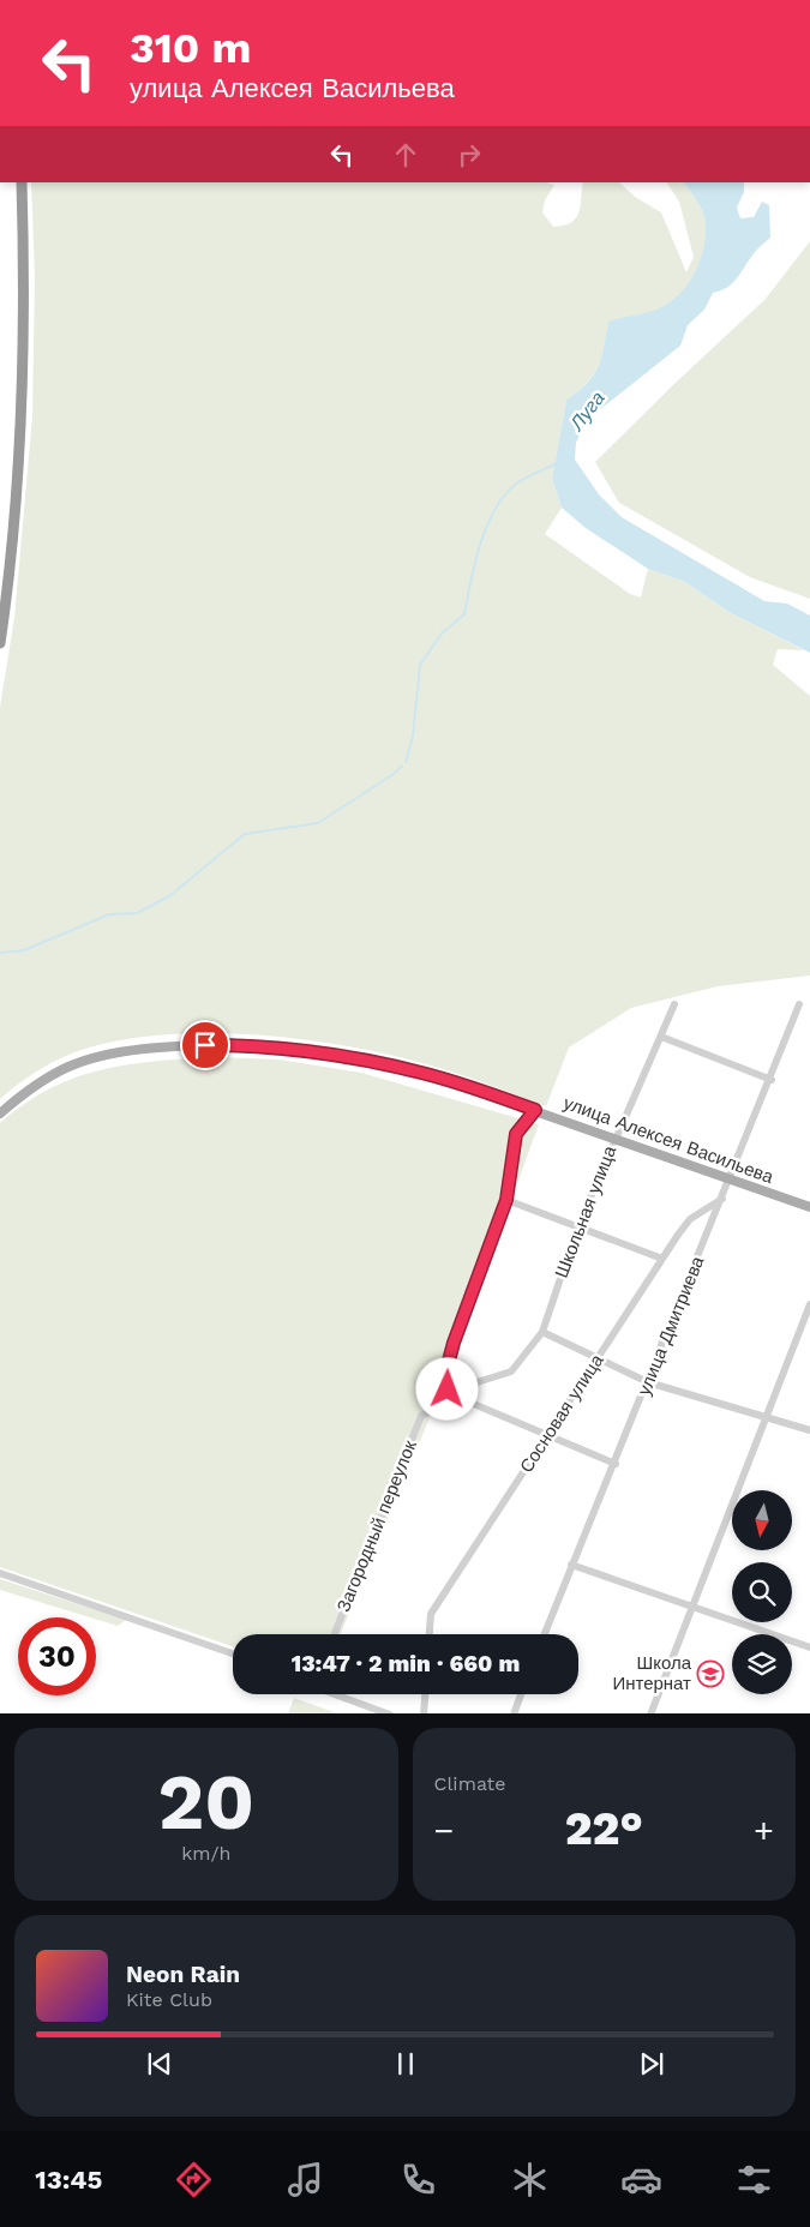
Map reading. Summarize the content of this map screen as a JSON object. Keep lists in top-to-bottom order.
{
  "streets": {
    "main road": ["улица Алексея Васильева"],
    "street": [
      "Школьная улица",
      "улица Дмитриева",
      "Сосновая улица",
      "Загородный переулок"
    ]
  },
  "crossings": [
    ["улица Алексея Васильева", "Школьная улица"],
    ["улица Алексея Васильева", "улица Дмитриева"],
    ["Школьная улица", "Загородный переулок"],
    ["улица Дмитриева", "Сосновая улица"]
  ],
  "water": ["Луга"],
  "places": {
    "school or university": ["Школа Интернат"]
  },
  "north": "bottom",
  "page": {
    "turn": ["310 m", "улица Алексея Васильева"],
    "limit": "30",
    "trip": "13:47 · 2 min · 660 m",
    "tile": [
      ["20", "km/h"],
      "Climate"
    ],
    "heat": ["−", "22°", "+"],
    "song": ["Neon Rain", "Kite Club"],
    "tabs": "13:45"
  }
}
